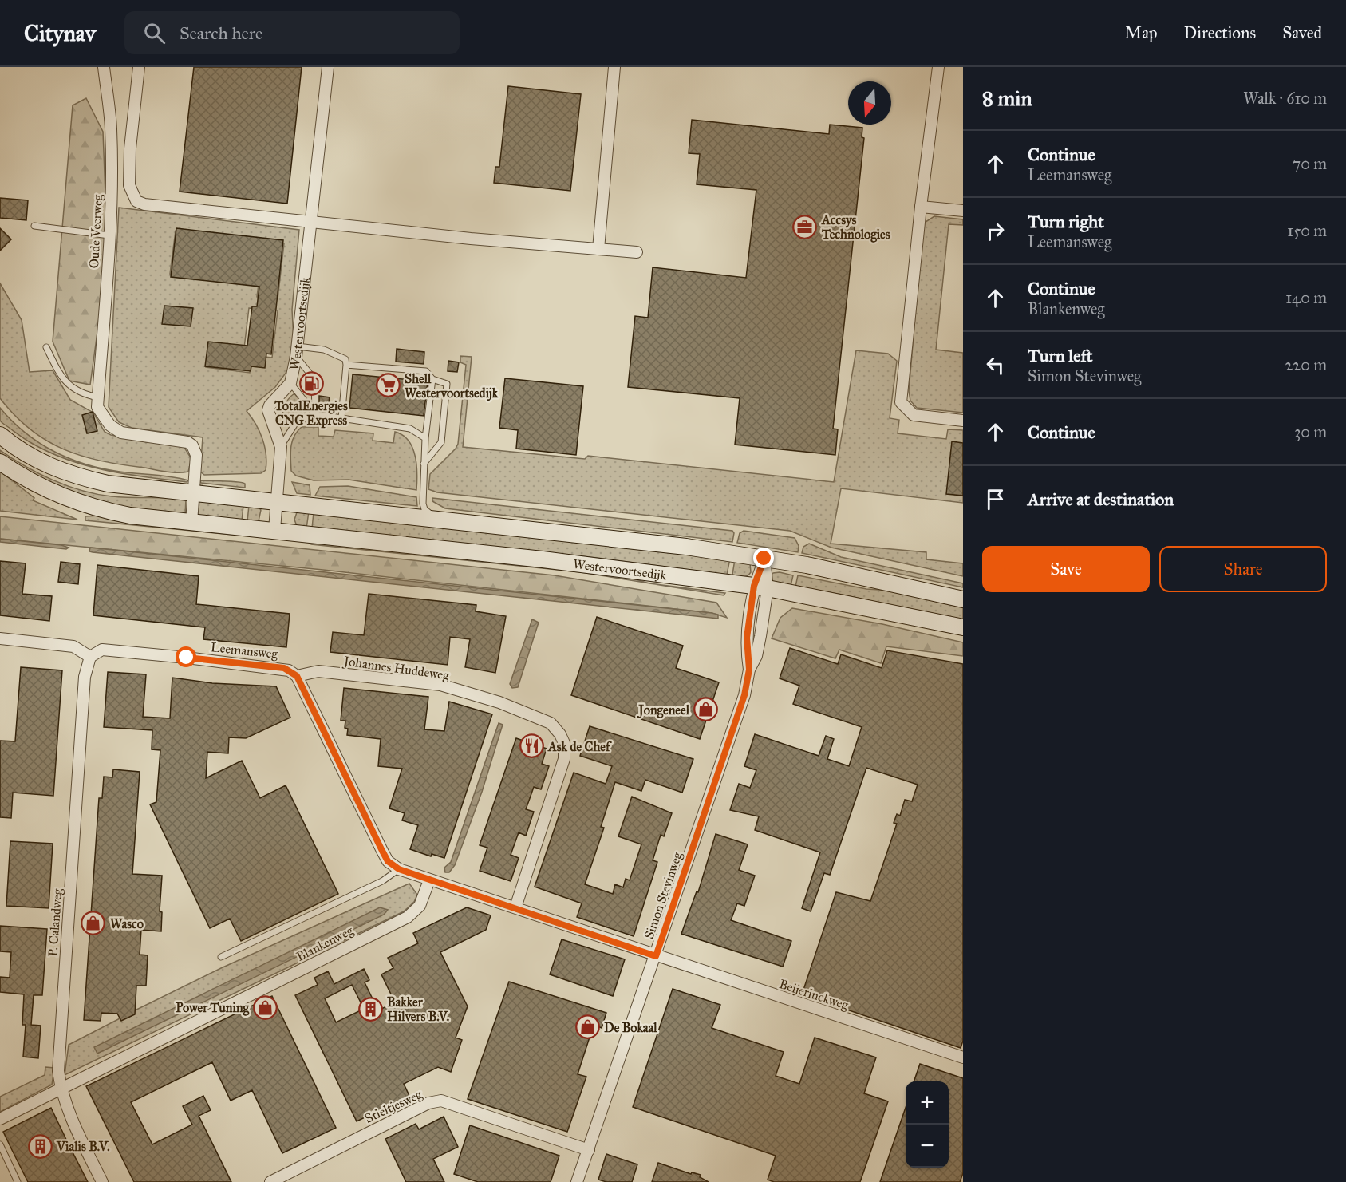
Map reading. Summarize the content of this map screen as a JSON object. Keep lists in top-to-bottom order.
{
  "streets": {
    "main road": ["Westervoortsedijk"],
    "street": [
      "Oude Veerweg",
      "Leemansweg",
      "Johannes Huddeweg",
      "Simon Stevinweg",
      "P. Calandweg",
      "Blankenweg",
      "Beijerinckweg",
      "Stieltjesweg"
    ]
  },
  "crossings": [
    ["Oude Veerweg", "Westervoortsedijk"],
    ["Westervoortsedijk", "Simon Stevinweg"],
    ["Leemansweg", "Johannes Huddeweg"],
    ["Leemansweg", "P. Calandweg"],
    ["Simon Stevinweg", "Beijerinckweg"],
    ["Simon Stevinweg", "Stieltjesweg"],
    ["P. Calandweg", "Blankenweg"]
  ],
  "places": {
    "office": ["Accsys Technologies"],
    "fuel station": ["TotalEnergies CNG Express"],
    "supermarket": ["Shell Westervoortsedijk"],
    "shop": [
      "Jongeneel",
      "Wasco",
      "Power Tuning",
      "De Bokaal"
    ],
    "restaurant": ["Ask de Chef"],
    "building": ["Bakker Hilvers B.V.", "Vialis B.V."]
  },
  "north": "bottom",
  "page": {
    "header": "Citynav",
    "search": "Search here",
    "nav": ["Map", "Directions", "Saved"],
    "heading": ["8 min", "Walk · 610 m"],
    "list": [
      ["Continue", "Leemansweg", "70 m"],
      ["Turn right", "Leemansweg", "150 m"],
      ["Continue", "Blankenweg", "140 m"],
      ["Turn left", "Simon Stevinweg", "220 m"],
      ["Continue", "30 m"],
      "Arrive at destination"
    ],
    "buttons": ["Save", "Share"],
    "map_buttons": ["+", "−"]
  }
}
